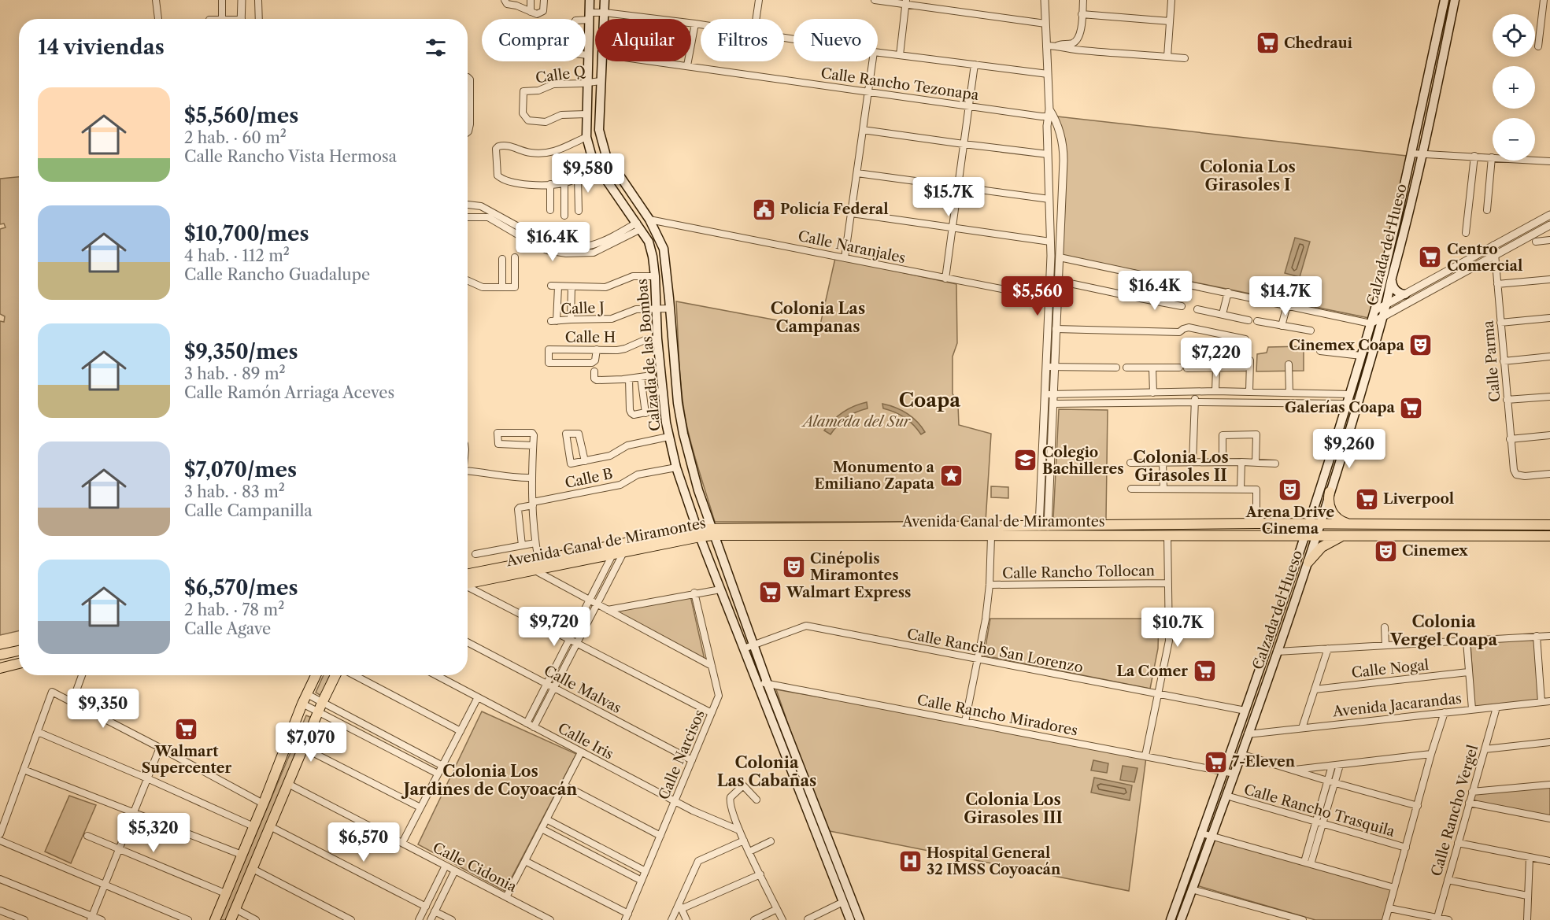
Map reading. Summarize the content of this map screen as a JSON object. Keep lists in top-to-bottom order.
{
  "streets": {
    "main road": ["Calzada del Hueso", "Calzada de las Bombas", "Avenida Canal de Miramontes"],
    "street": [
      "Calle Q",
      "Calle Rancho Tezonapa",
      "Calle Naranjales",
      "Calle J",
      "Calle H",
      "Calle Parma",
      "Calle B",
      "Calle Rancho Tollocan",
      "Calle Rancho San Lorenzo",
      "Calle Nogal",
      "Calle Malvas",
      "Avenida Jacarandas",
      "Calle Rancho Miradores",
      "Calle Iris",
      "Calle Narcisos",
      "Calle Rancho Trasquila",
      "Calle Rancho Vergel",
      "Calle Cidonia"
    ]
  },
  "crossings": [
    ["Calle Q", "Calzada de las Bombas"],
    ["Calzada del Hueso", "Avenida Canal de Miramontes"],
    ["Calzada del Hueso", "Calle Rancho San Lorenzo"],
    ["Calzada del Hueso", "Avenida Jacarandas"],
    ["Calzada del Hueso", "Calle Rancho Miradores"],
    ["Calzada del Hueso", "Calle Rancho Trasquila"],
    ["Calle Naranjales", "Calzada de las Bombas"],
    ["Calle J", "Calzada de las Bombas"],
    ["Calle H", "Calzada de las Bombas"],
    ["Calzada de las Bombas", "Calle B"],
    ["Calzada de las Bombas", "Avenida Canal de Miramontes"],
    ["Calzada de las Bombas", "Calle Rancho San Lorenzo"],
    ["Calzada de las Bombas", "Calle Rancho Miradores"],
    ["Calle Malvas", "Calle Narcisos"],
    ["Avenida Jacarandas", "Calle Rancho Vergel"],
    ["Calle Iris", "Calle Narcisos"]
  ],
  "districts": [
    "Colonia Los Girasoles I",
    "Colonia Las Campanas",
    "Coapa",
    "Colonia Los Girasoles II",
    "Colonia Vergel Coapa",
    "Colonia Las Cabañas",
    "Colonia Los Jardines de Coyoacán",
    "Colonia Los Girasoles III"
  ],
  "parks": ["Alameda del Sur"],
  "places": {
    "supermarket": [
      "Chedraui",
      "Centro Comercial",
      "Galerías Coapa",
      "Liverpool",
      "Walmart Express",
      "La Comer",
      "Walmart Supercenter",
      "7-Eleven"
    ],
    "public building": ["Policía Federal"],
    "theatre": [
      "Cinemex Coapa",
      "Arena Drive Cinema",
      "Cinemex",
      "Cinépolis Miramontes"
    ],
    "school or university": ["Colegio Bachilleres"],
    "place": ["Monumento a Emiliano Zapata"],
    "hospital": ["Hospital General 32 IMSS Coyoacán"]
  },
  "page": {
    "map_buttons": ["+", "−"],
    "chip": [
      "Comprar",
      "Alquilar",
      "Filtros",
      "Nuevo"
    ],
    "heading": "14 viviendas",
    "list": [
      {
        "name": "$5,560/mes",
        "note": "2 hab. · 60 m² · Calle Rancho Vista Hermosa"
      },
      {
        "name": "$10,700/mes",
        "note": "4 hab. · 112 m² · Calle Rancho Guadalupe"
      },
      {
        "name": "$9,350/mes",
        "note": "3 hab. · 89 m² · Calle Ramón Arriaga Aceves"
      },
      {
        "name": "$7,070/mes",
        "note": "3 hab. · 83 m² · Calle Campanilla"
      },
      {
        "name": "$6,570/mes",
        "note": "2 hab. · 78 m² · Calle Agave"
      }
    ],
    "price": [
      "$9,580",
      "$15.7K",
      "$16.4K",
      "$16.4K",
      "$5,560",
      "$14.7K",
      "$7,220",
      "$9,260",
      "$9,720",
      "$10.7K",
      "$9,350",
      "$7,070",
      "$5,320",
      "$6,570"
    ]
  }
}
